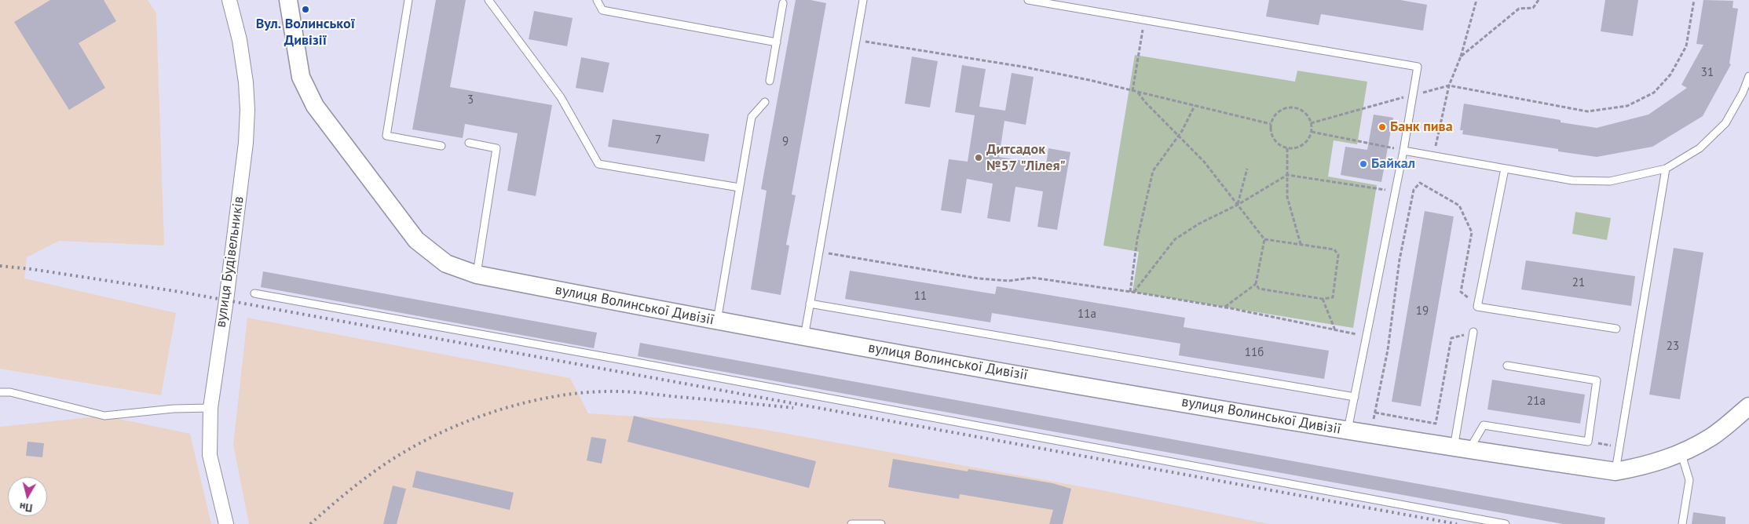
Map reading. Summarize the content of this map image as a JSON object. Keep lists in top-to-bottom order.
{
  "streets": {
    "street": ["вулиця Будівельників", "вулиця Волинської Дивізії"]
  },
  "places": [
    "Вул. Волинської Дивізії",
    "Банк пива",
    "Дитсадок №57 \"Лілея\"",
    "Байкал"
  ],
  "house_numbers": [
    "31",
    "3",
    "7",
    "9",
    "21",
    "11",
    "19",
    "11а",
    "23",
    "11б",
    "21а"
  ],
  "north": "bottom"
}
